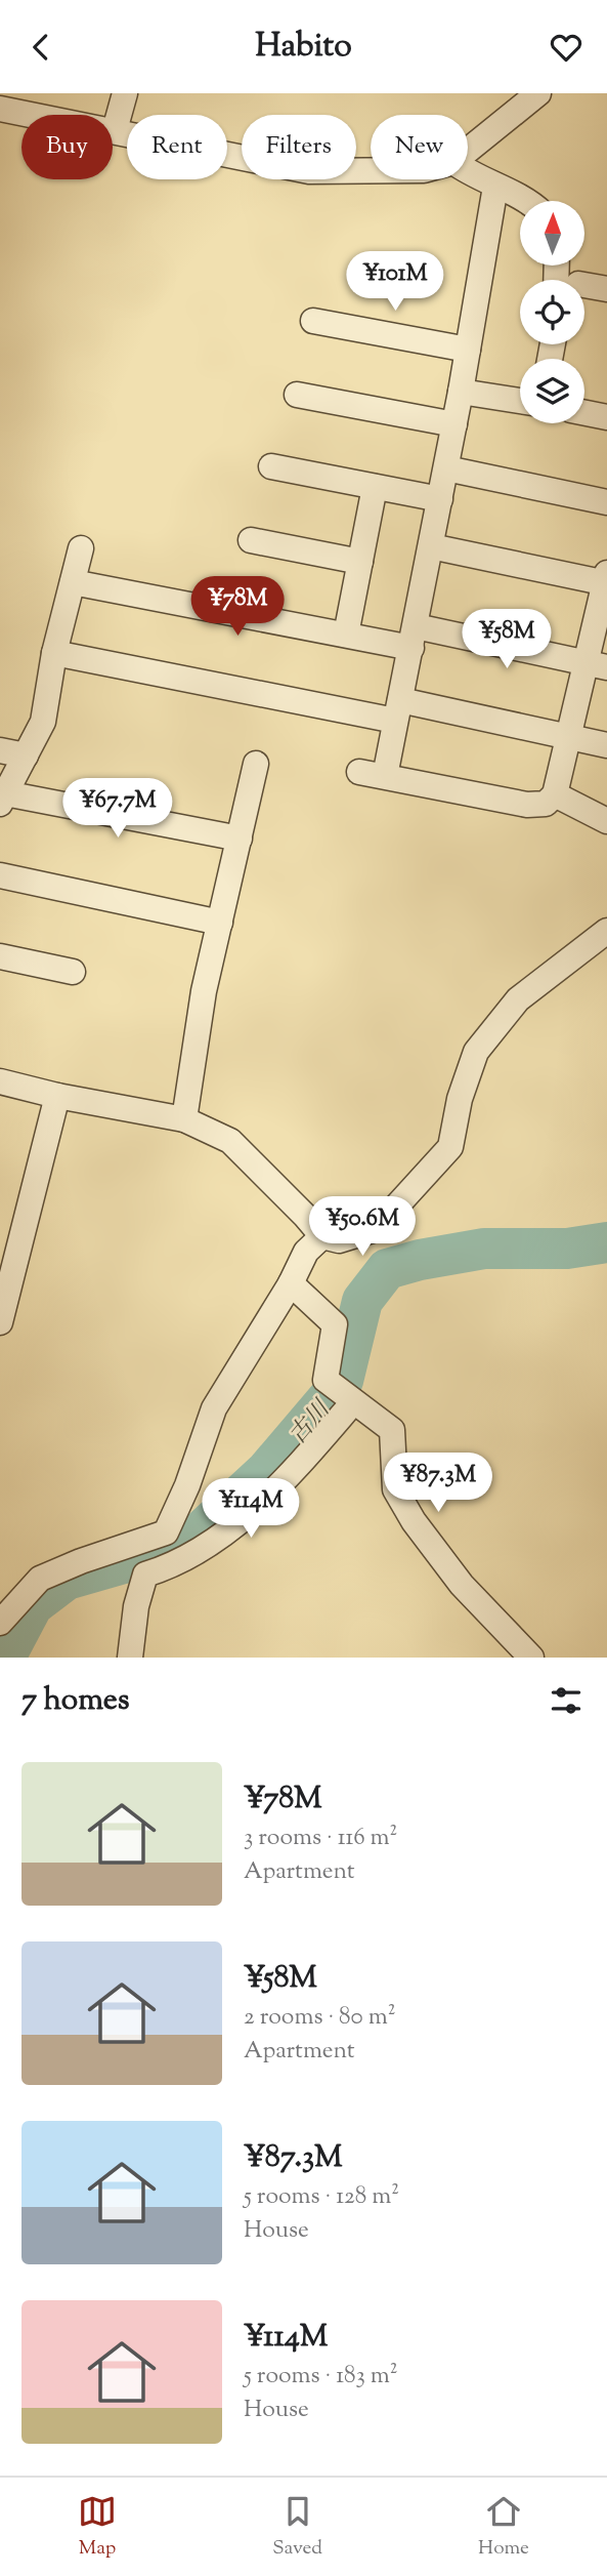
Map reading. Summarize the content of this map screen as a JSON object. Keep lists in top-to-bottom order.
{
  "water": ["古川"],
  "north": "top",
  "page": {
    "header": "Habito",
    "chip": [
      "Buy",
      "Rent",
      "Filters",
      "New"
    ],
    "price": [
      "¥101M",
      "¥78M",
      "¥58M",
      "¥67.7M",
      "¥50.6M",
      "¥87.3M",
      "¥114M"
    ],
    "heading": "7 homes",
    "list": [
      {
        "name": "¥78M",
        "note": "3 rooms · 116 m² · Apartment"
      },
      {
        "name": "¥58M",
        "note": "2 rooms · 80 m² · Apartment"
      },
      {
        "name": "¥87.3M",
        "note": "5 rooms · 128 m² · House"
      },
      {
        "name": "¥114M",
        "note": "5 rooms · 183 m² · House"
      }
    ],
    "tabs": ["Map", "Saved", "Home"]
  }
}
